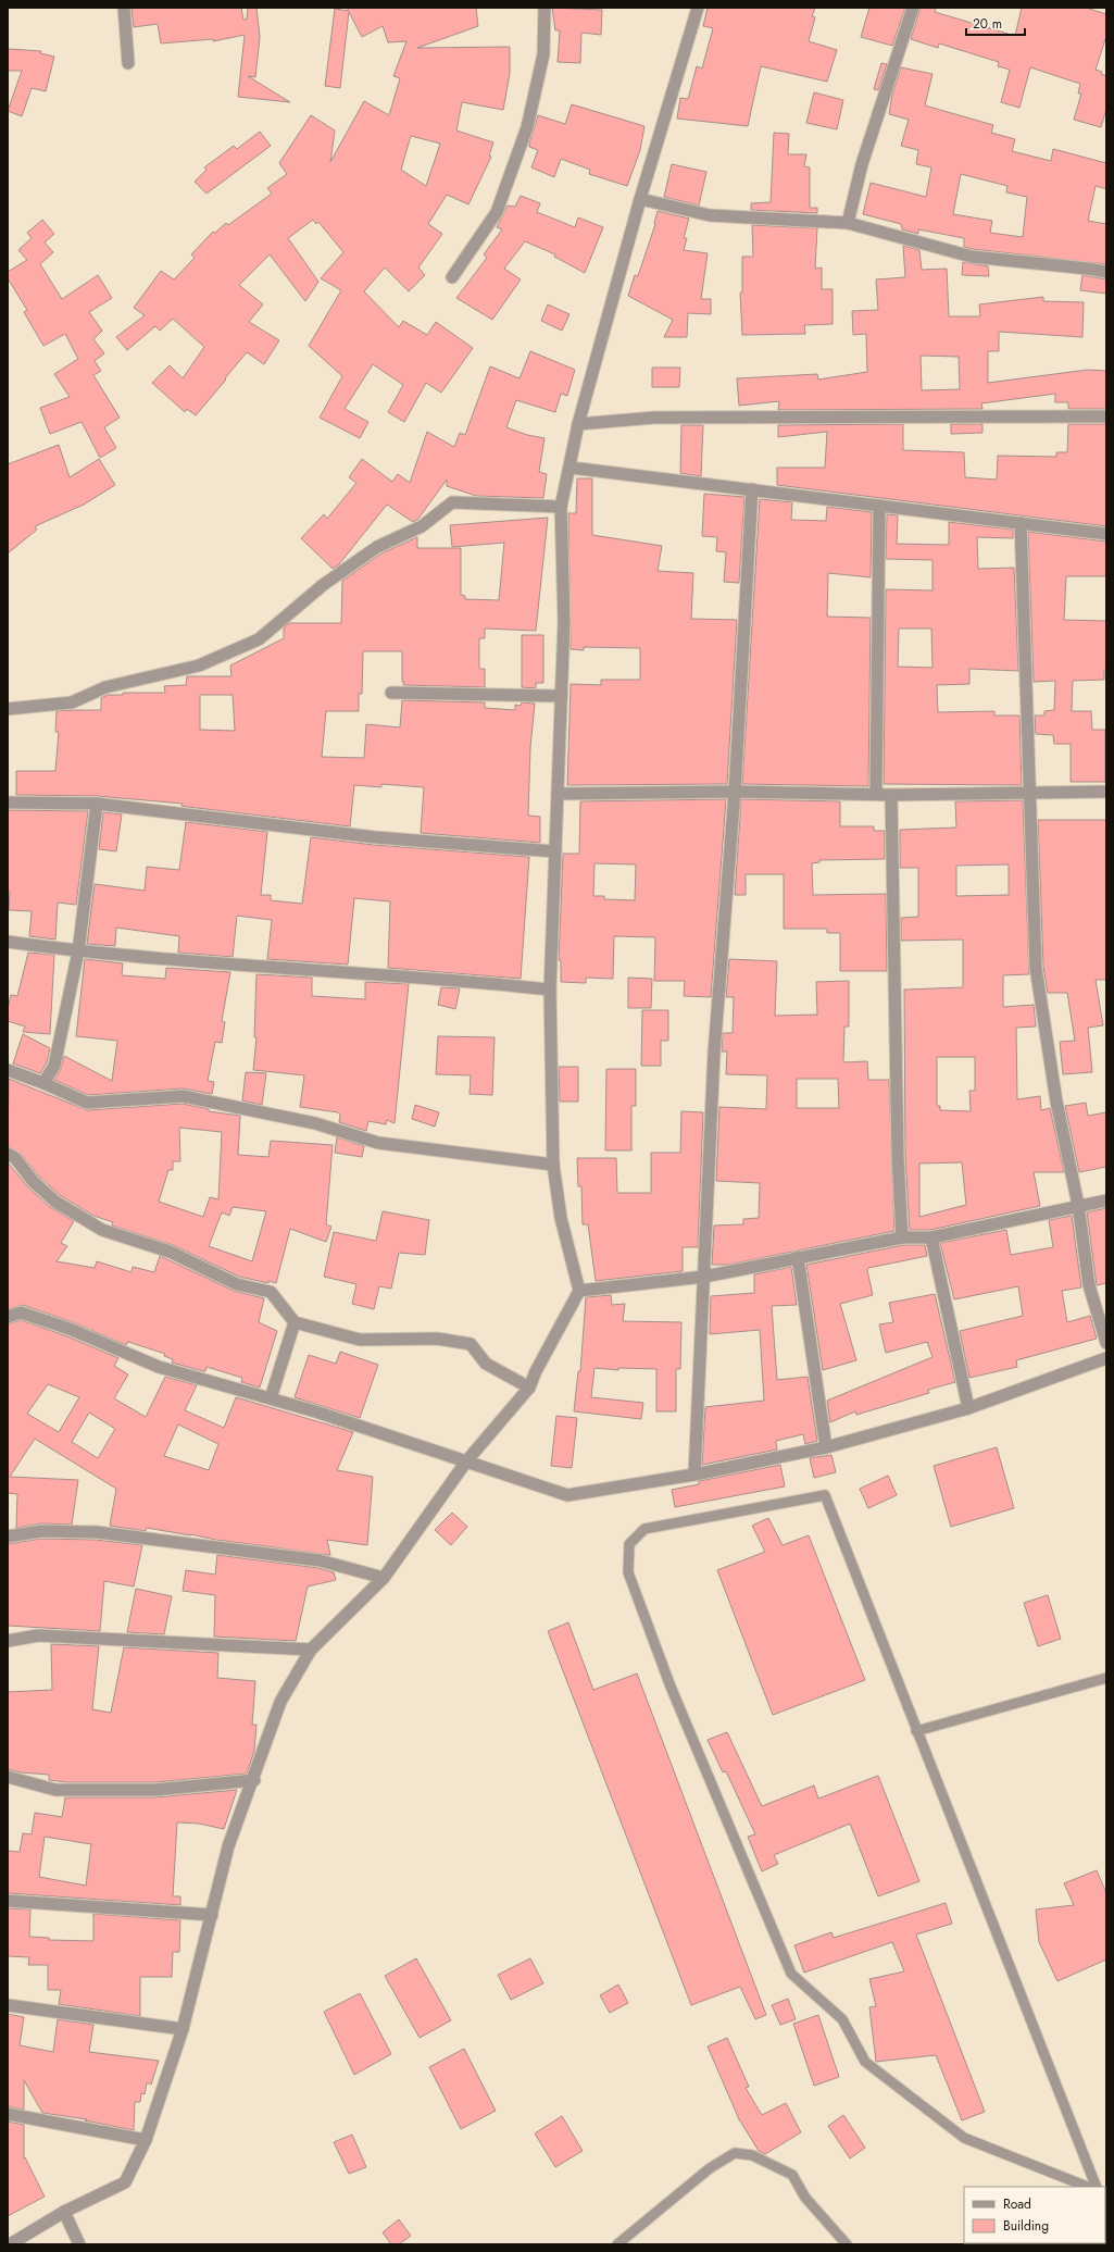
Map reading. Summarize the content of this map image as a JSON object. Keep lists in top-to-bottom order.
{
  "legend": ["Road", "Building"],
  "scale_bar": "20 m"
}
